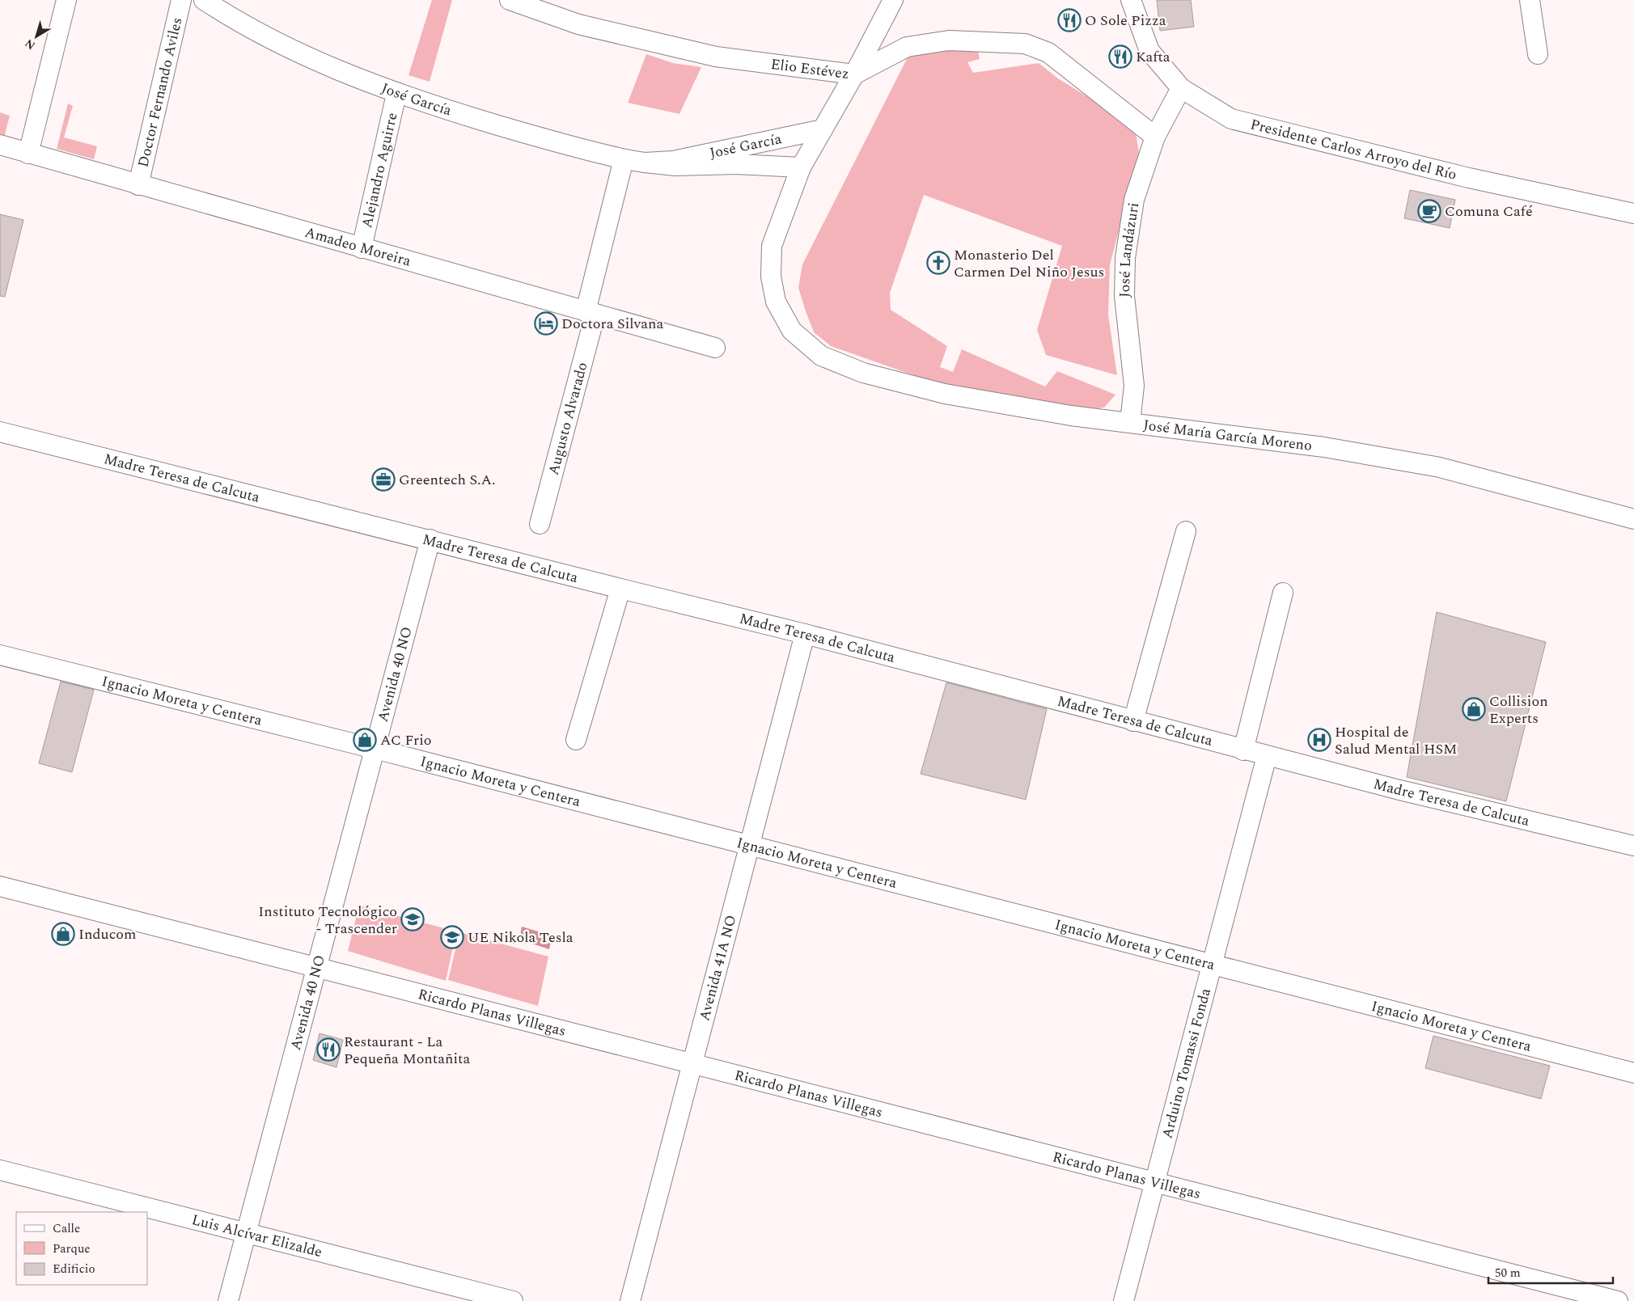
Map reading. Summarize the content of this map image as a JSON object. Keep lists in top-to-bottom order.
{
  "streets": {
    "street": [
      "Elio Estévez",
      "Doctor Fernando Aviles",
      "José García",
      "Presidente Carlos Arroyo del Río",
      "Alejandro Aguirre",
      "Amadeo Moreira",
      "José Landázuri",
      "Augusto Alvarado",
      "José María García Moreno",
      "Madre Teresa de Calcuta",
      "Avenida 40 NO",
      "Ignacio Moreta y Centera",
      "Avenida 41A NO",
      "Ricardo Planas Villegas",
      "Arduino Tomassi Fonda",
      "Luis Alcívar Elizalde"
    ]
  },
  "crossings": [
    ["Elio Estévez", "José Landázuri"],
    ["Elio Estévez", "José María García Moreno"],
    ["Doctor Fernando Aviles", "Amadeo Moreira"],
    ["José García", "Alejandro Aguirre"],
    ["José García", "Augusto Alvarado"],
    ["José García", "José María García Moreno"],
    ["Presidente Carlos Arroyo del Río", "José Landázuri"],
    ["Alejandro Aguirre", "Amadeo Moreira"],
    ["Amadeo Moreira", "Augusto Alvarado"],
    ["José Landázuri", "José María García Moreno"],
    ["Madre Teresa de Calcuta", "Avenida 40 NO"],
    ["Madre Teresa de Calcuta", "Avenida 41A NO"],
    ["Madre Teresa de Calcuta", "Arduino Tomassi Fonda"],
    ["Avenida 40 NO", "Ignacio Moreta y Centera"],
    ["Avenida 40 NO", "Ricardo Planas Villegas"],
    ["Avenida 40 NO", "Luis Alcívar Elizalde"],
    ["Ignacio Moreta y Centera", "Avenida 41A NO"],
    ["Ignacio Moreta y Centera", "Arduino Tomassi Fonda"],
    ["Avenida 41A NO", "Ricardo Planas Villegas"],
    ["Ricardo Planas Villegas", "Arduino Tomassi Fonda"]
  ],
  "places": {
    "restaurant": ["O Sole Pizza", "Kafta", "Restaurant - La Pequeña Montañita"],
    "cafe": ["Comuna Café"],
    "church": ["Monasterio Del Carmen Del Niño Jesus"],
    "hotel": ["Doctora Silvana"],
    "office": ["Greentech S.A."],
    "shop": ["Collision Experts", "AC Frio", "Inducom"],
    "hospital": ["Hospital de Salud Mental HSM"],
    "school or university": ["Instituto Tecnológico - Trascender", "UE Nikola Tesla"]
  },
  "legend": ["Calle", "Parque", "Edificio"],
  "scale_bar": "50 m",
  "north": "bottom left"
}
